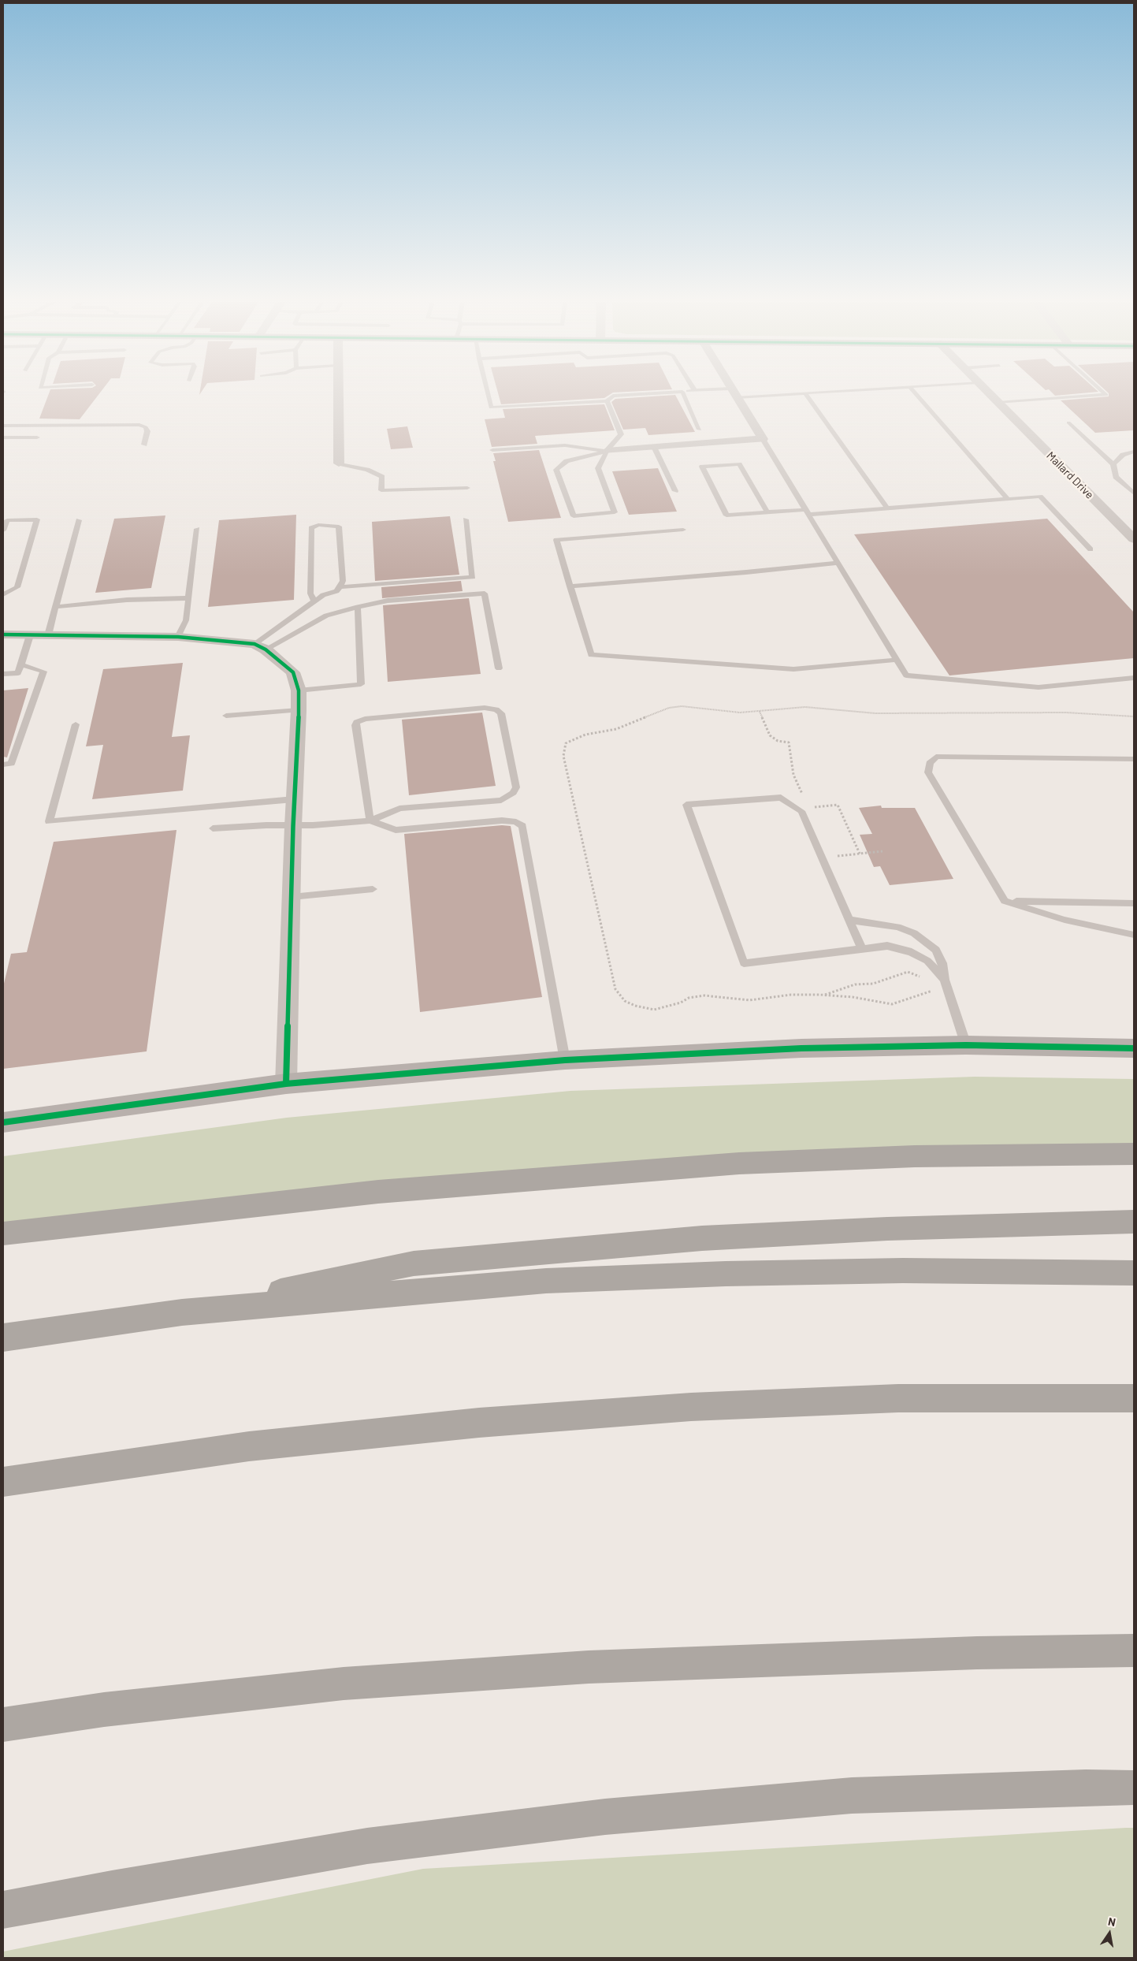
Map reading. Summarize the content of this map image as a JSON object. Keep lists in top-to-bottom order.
{
  "streets": {
    "street": ["Mallard Drive"]
  },
  "north": "top"
}
